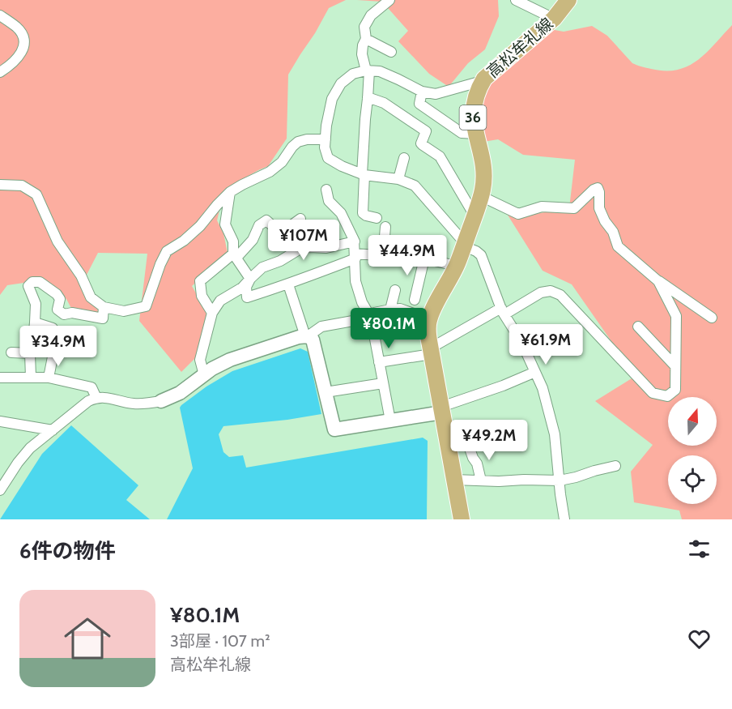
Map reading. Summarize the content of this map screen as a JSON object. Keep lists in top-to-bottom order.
{
  "streets": {
    "main road": ["高松牟礼線", "36"]
  },
  "north": "top",
  "page": {
    "price": [
      "¥107M",
      "¥44.9M",
      "¥80.1M",
      "¥61.9M",
      "¥34.9M",
      "¥49.2M"
    ],
    "heading": "6件の物件",
    "list": [
      {
        "name": "¥80.1M",
        "note": "3部屋 · 107 m² · 高松牟礼線"
      }
    ]
  }
}
